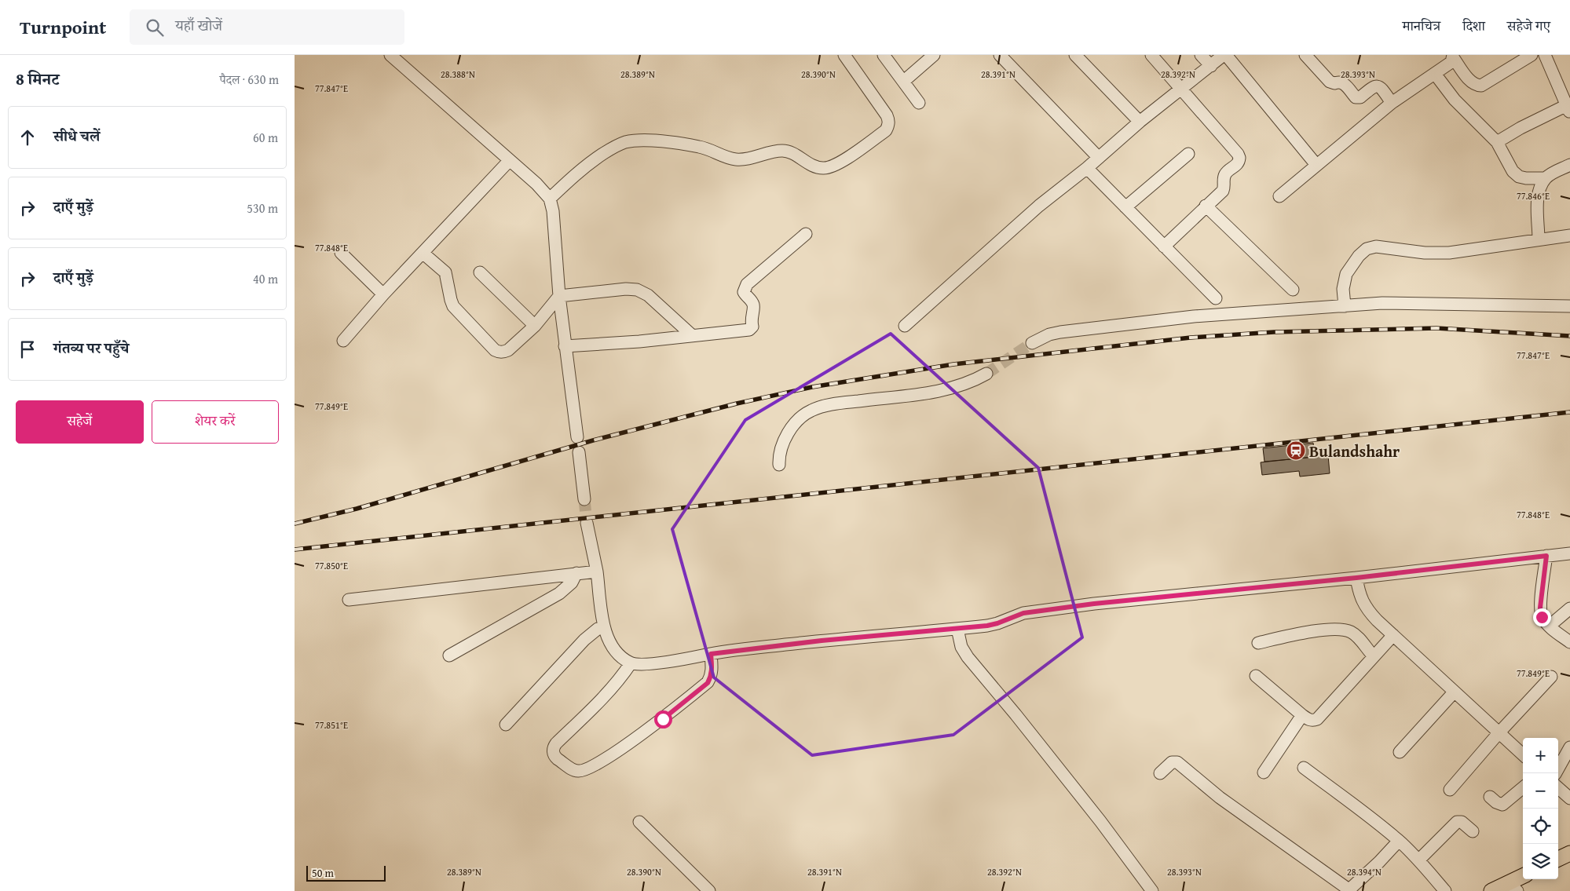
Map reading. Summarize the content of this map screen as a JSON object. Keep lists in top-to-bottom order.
{
  "places": {
    "station": ["Bulandshahr"]
  },
  "scale_bar": "50 m",
  "page": {
    "header": "Turnpoint",
    "search": "यहाँ खोजें",
    "nav": ["मानचित्र", "दिशा", "सहेजे गए"],
    "heading": ["8 मिनट", "पैदल · 630 m"],
    "list": [
      ["सीधे चलें", "60 m"],
      ["दाएँ मुड़ें", "530 m"],
      ["दाएँ मुड़ें", "40 m"],
      "गंतव्य पर पहुँचे"
    ],
    "buttons": ["सहेजें", "शेयर करें"],
    "map_buttons": ["+", "−"],
    "scale": "50 m"
  },
  "coordinates": [
    "28.388°N",
    "28.389°N",
    "28.390°N",
    "28.391°N",
    "28.392°N",
    "28.393°N",
    "77.847°E",
    "77.846°E",
    "77.848°E",
    "77.849°E",
    "77.850°E",
    "77.851°E",
    "28.394°N"
  ]
}
